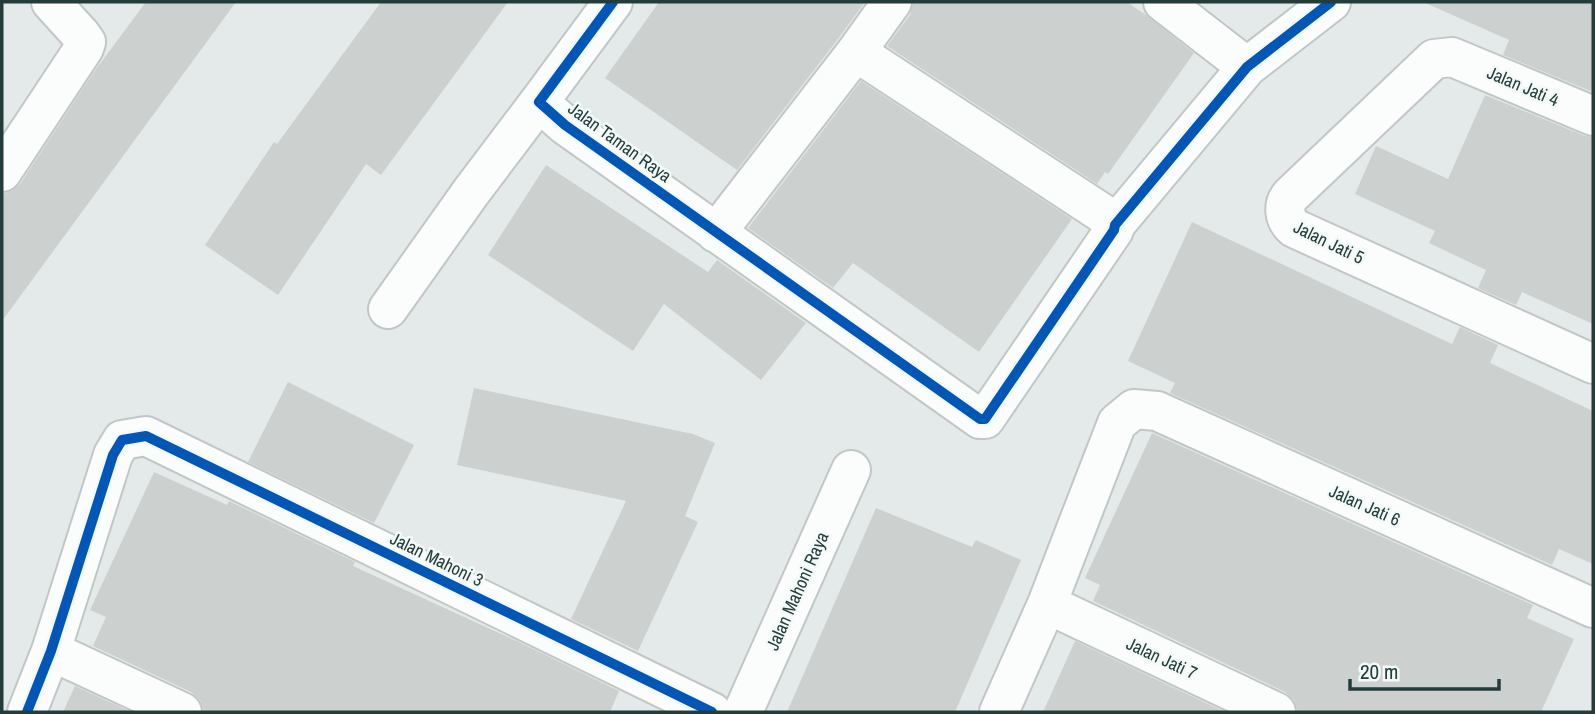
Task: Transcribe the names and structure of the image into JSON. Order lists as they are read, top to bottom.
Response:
{
  "streets": {
    "street": [
      "Jalan Jati 4",
      "Jalan Taman Raya",
      "Jalan Jati 5",
      "Jalan Jati 6",
      "Jalan Mahoni 3",
      "Jalan Mahoni Raya",
      "Jalan Jati 7"
    ]
  },
  "crossings": [
    ["Jalan Jati 4", "Jalan Jati 5"],
    ["Jalan Jati 6", "Jalan Jati 7"]
  ],
  "scale_bar": "20 m"
}
